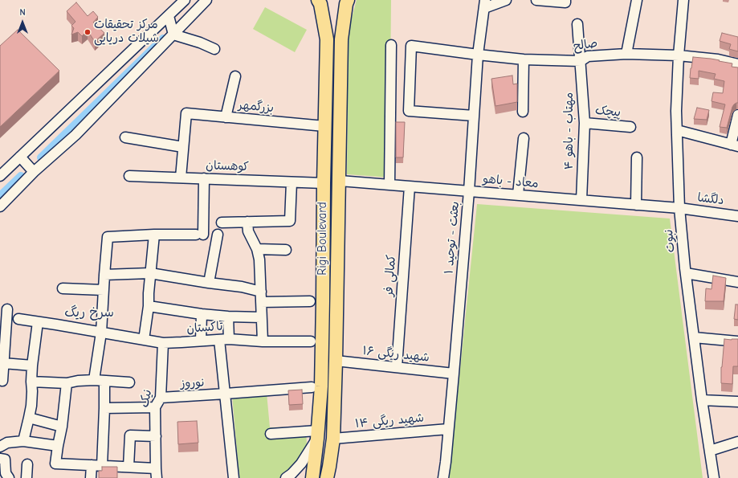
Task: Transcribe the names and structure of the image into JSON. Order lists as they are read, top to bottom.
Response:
{
  "streets": {
    "main road": ["Rigi Boulevard"],
    "street": [
      "صالح",
      "بزرگمهر",
      "پیچک",
      "مهتاب - باهو ۴",
      "کوهستان",
      "معاد - باهو",
      "دلگشا",
      "بعثت - توحید ۱",
      "نبوت",
      "کمالی فر",
      "تاکستان",
      "شهید ریگی ۱۶",
      "نوروز",
      "نیک",
      "شهید ریگی ۱۴"
    ]
  },
  "crossings": [
    ["صالح", "مهتاب - باهو ۴"],
    ["صالح", "بعثت - توحید ۱"],
    ["صالح", "نبوت"],
    ["بزرگمهر", "Rigi Boulevard"],
    ["پیچک", "مهتاب - باهو ۴"],
    ["مهتاب - باهو ۴", "معاد - باهو"],
    ["کوهستان", "Rigi Boulevard"],
    ["معاد - باهو", "دلگشا"],
    ["معاد - باهو", "بعثت - توحید ۱"],
    ["معاد - باهو", "Rigi Boulevard"],
    ["معاد - باهو", "نبوت"],
    ["معاد - باهو", "کمالی فر"],
    ["دلگشا", "نبوت"],
    ["بعثت - توحید ۱", "شهید ریگی ۱۶"],
    ["بعثت - توحید ۱", "شهید ریگی ۱۴"],
    ["Rigi Boulevard", "شهید ریگی ۱۶"],
    ["Rigi Boulevard", "شهید ریگی ۱۴"],
    ["کمالی فر", "شهید ریگی ۱۶"],
    ["تاکستان", "نیک"],
    ["نوروز", "نیک"]
  ],
  "districts": ["سرخ ریگ"],
  "places": ["مرکز تحقیقات شیلات دریایی"],
  "north": "top"
}
